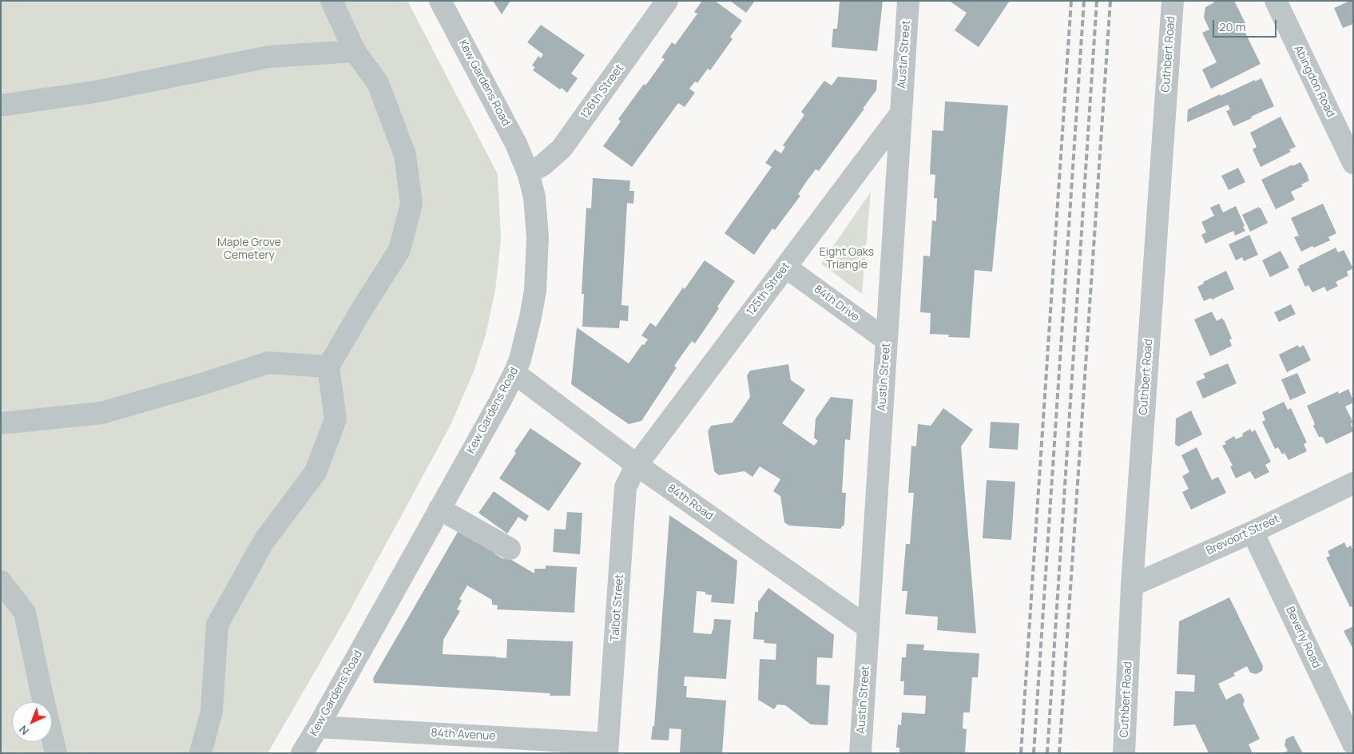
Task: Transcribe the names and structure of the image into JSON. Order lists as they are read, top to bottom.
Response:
{
  "streets": {
    "street": [
      "Austin Street",
      "Cuthbert Road",
      "Abingdon Road",
      "Kew Gardens Road",
      "126th Street",
      "125th Street",
      "84th Drive",
      "84th Road",
      "Brevoort Street",
      "Talbot Street",
      "Beverly Road",
      "84th Avenue"
    ]
  },
  "crossings": [
    ["Austin Street", "125th Street"],
    ["Austin Street", "84th Drive"],
    ["Austin Street", "84th Road"],
    ["Cuthbert Road", "Brevoort Street"],
    ["Kew Gardens Road", "126th Street"],
    ["Kew Gardens Road", "84th Road"],
    ["Kew Gardens Road", "84th Avenue"],
    ["125th Street", "84th Drive"],
    ["125th Street", "84th Road"],
    ["125th Street", "Talbot Street"],
    ["84th Road", "Talbot Street"],
    ["Brevoort Street", "Beverly Road"],
    ["Talbot Street", "84th Avenue"]
  ],
  "parks": ["Maple Grove Cemetery", "Eight Oaks Triangle"],
  "scale_bar": "20 m",
  "north": "bottom left"
}
